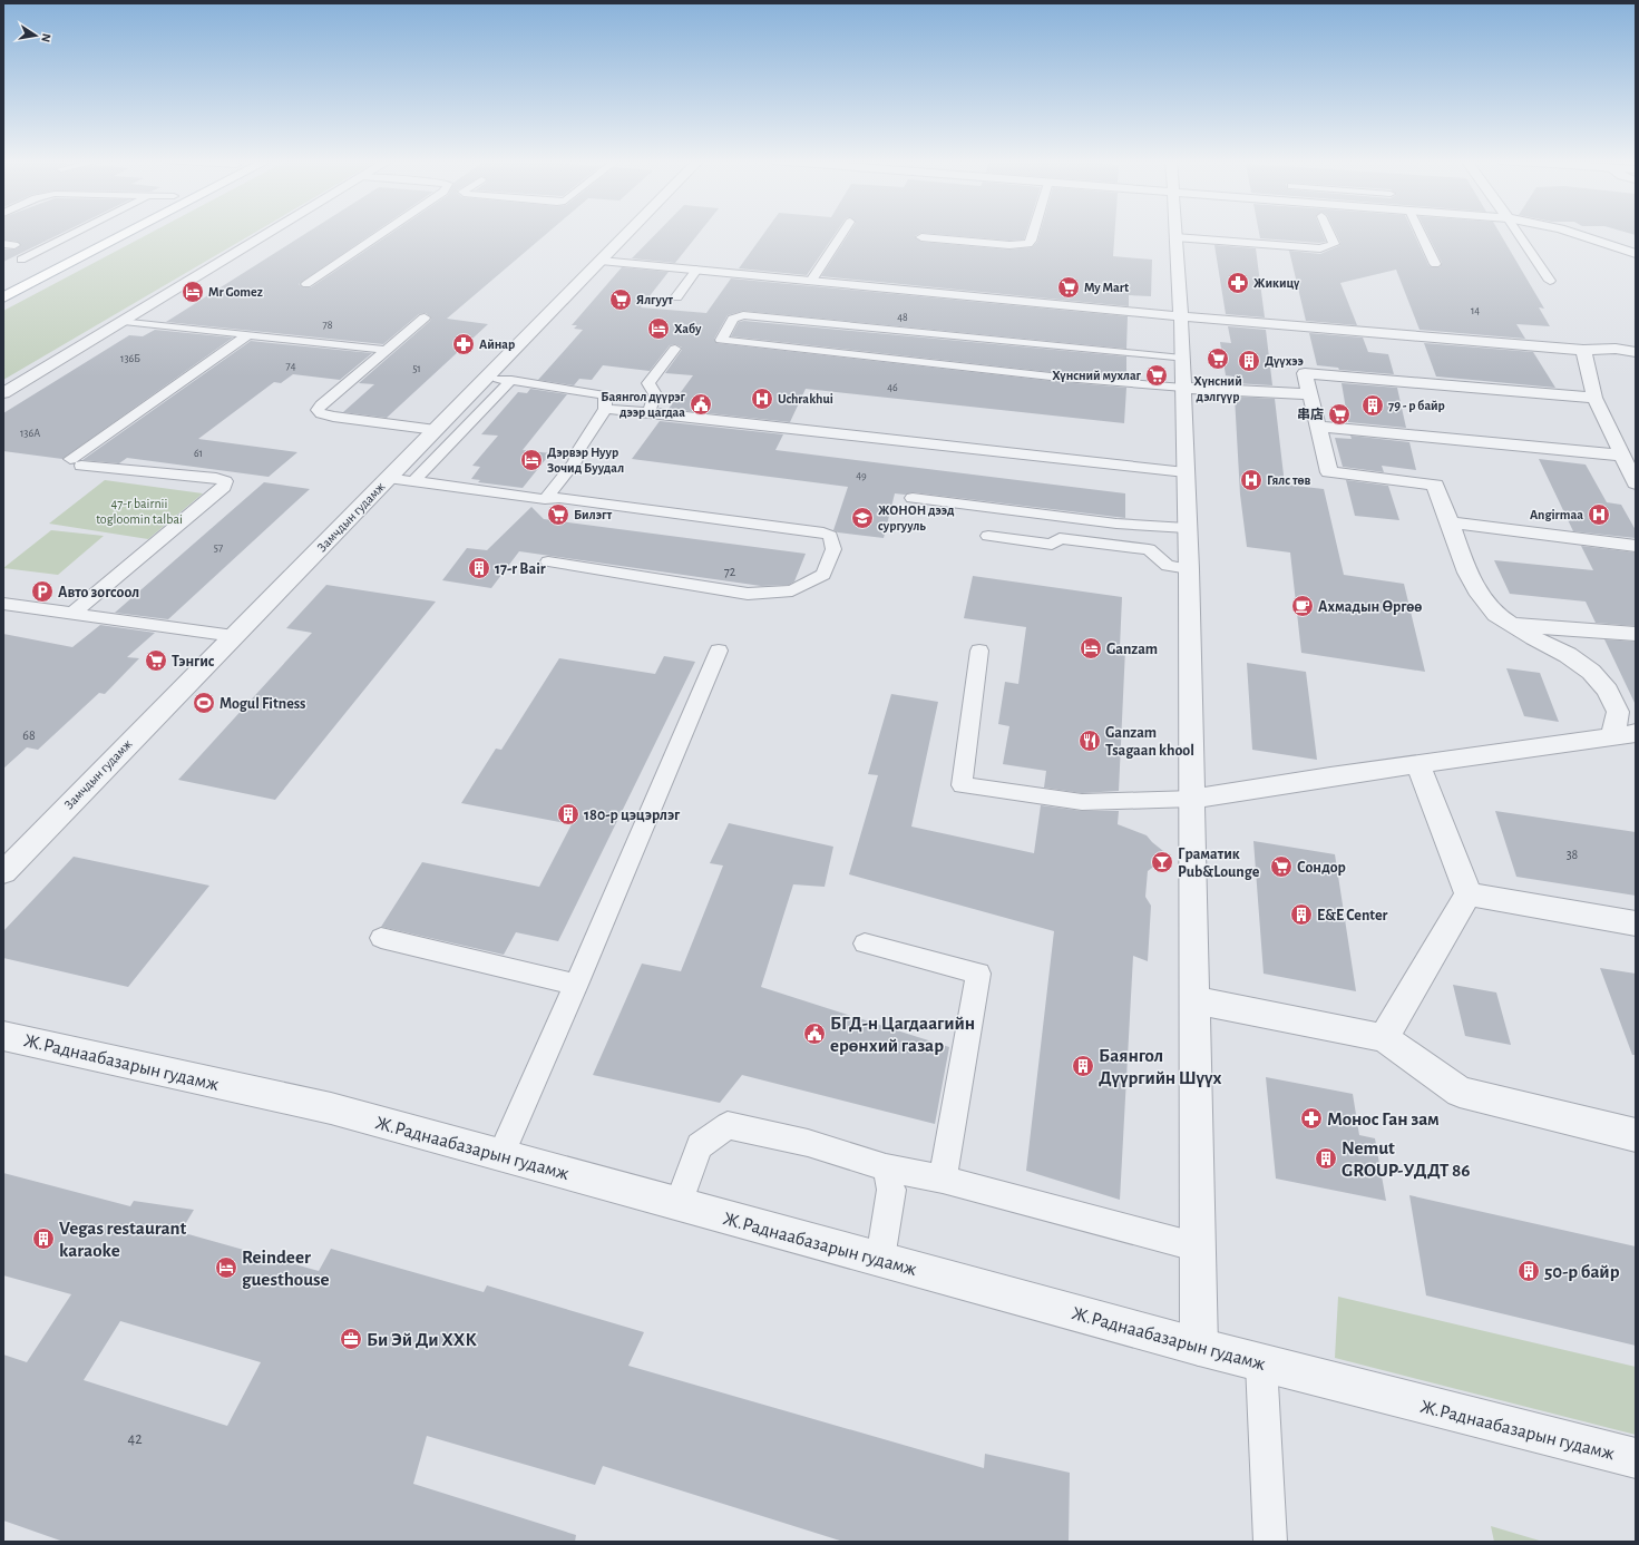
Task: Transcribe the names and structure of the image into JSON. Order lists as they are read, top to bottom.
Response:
{
  "streets": {
    "street": ["Замчдын гудамж", "Ж.Раднаабазарын гудамж"]
  },
  "parks": ["47-r bairnii togloomin talbai"],
  "places": {
    "pharmacy": ["Жикицү", "Айнар", "Монос Ган зам"],
    "supermarket": [
      "My Mart",
      "Ялгуут",
      "Хүнсний дэлгүүр",
      "Хүнсний мухлаг",
      "串店",
      "Билэгт",
      "Тэнгис",
      "Сондор"
    ],
    "hotel": [
      "Mr Gomez",
      "Хабу",
      "Дэрвэр Нуур Зочид Буудал",
      "Ganzam",
      "Reindeer guesthouse"
    ],
    "building": [
      "Дүүхээ",
      "79 - р байр",
      "17-r Bair",
      "180-р цэцэрлэг",
      "E&E Center",
      "Баянгол Дүүргийн Шүүх",
      "Nemut GROUP-УДДТ 86",
      "Vegas restaurant karaoke",
      "50-р байр"
    ],
    "hospital": ["Uchrakhui", "Гялс төв", "Angirmaa"],
    "public building": ["Баянгол дүүрэг дээр цагдаа", "БГД-н Цагдаагийн ерөнхий газар"],
    "school or university": ["ЖОНОН дээд сургууль"],
    "parking": ["Авто зогсоол"],
    "cafe": ["Ахмадын Өргөө"],
    "sports": ["Mogul Fitness"],
    "restaurant": ["Ganzam Tsagaan khool"],
    "bar": ["Граматик Pub&Lounge"],
    "office": ["Би Эй Ди ХХК"]
  },
  "house_numbers": [
    "14",
    "48",
    "78",
    "136Б",
    "74",
    "51",
    "46",
    "136А",
    "61",
    "49",
    "57",
    "72",
    "68",
    "38",
    "42"
  ],
  "north": "right"
}
